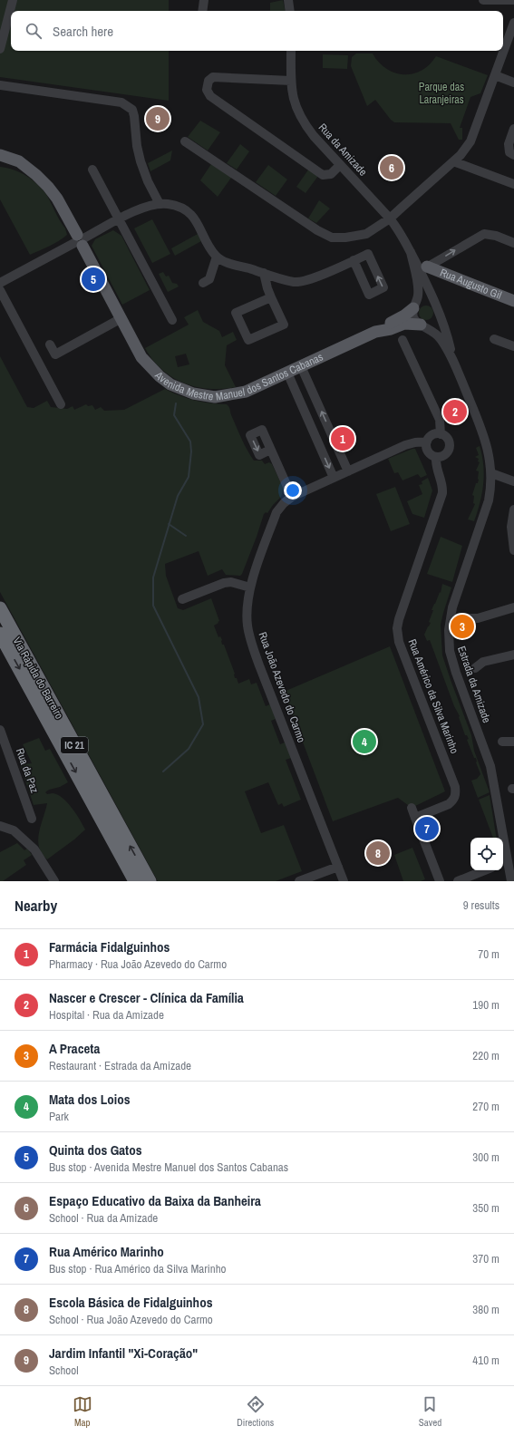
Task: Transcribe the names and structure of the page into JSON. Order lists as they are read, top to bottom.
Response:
{
  "streets": {
    "highway": ["Via Rápida do Barreiro", "IC 21"],
    "main road": ["Rua Augusto Gil", "Avenida Mestre Manuel dos Santos Cabanas"],
    "street": [
      "Rua da Amizade",
      "Estrada da Amizade",
      "Rua João Azevedo do Carmo",
      "Rua Américo da Silva Marinho",
      "Rua da Paz"
    ]
  },
  "crossings": [
    ["Rua da Amizade", "Rua Augusto Gil"],
    ["Rua da Amizade", "Avenida Mestre Manuel dos Santos Cabanas"],
    ["Rua da Amizade", "Estrada da Amizade"],
    ["Rua João Azevedo do Carmo", "Rua Américo da Silva Marinho"]
  ],
  "parks": ["Parque das Laranjeiras"],
  "page": {
    "search": "Search here",
    "pins": [
      "9",
      "6",
      "5",
      "2",
      "1",
      "3",
      "4",
      "7",
      "8"
    ],
    "heading": ["Nearby", "9 results"],
    "list": [
      {
        "mark": "1",
        "name": "Farmácia Fidalguinhos",
        "note": "Pharmacy · Rua João Azevedo do Carmo",
        "value": "70 m"
      },
      {
        "mark": "2",
        "name": "Nascer e Crescer - Clínica da Família",
        "note": "Hospital · Rua da Amizade",
        "value": "190 m"
      },
      {
        "mark": "3",
        "name": "A Praceta",
        "note": "Restaurant · Estrada da Amizade",
        "value": "220 m"
      },
      {
        "mark": "4",
        "name": "Mata dos Loios",
        "note": "Park",
        "value": "270 m"
      },
      {
        "mark": "5",
        "name": "Quinta dos Gatos",
        "note": "Bus stop · Avenida Mestre Manuel dos Santos Cabanas",
        "value": "300 m"
      },
      {
        "mark": "6",
        "name": "Espaço Educativo da Baixa da Banheira",
        "note": "School · Rua da Amizade",
        "value": "350 m"
      },
      {
        "mark": "7",
        "name": "Rua Américo Marinho",
        "note": "Bus stop · Rua Américo da Silva Marinho",
        "value": "370 m"
      },
      {
        "mark": "8",
        "name": "Escola Básica de Fidalguinhos",
        "note": "School · Rua João Azevedo do Carmo",
        "value": "380 m"
      },
      {
        "mark": "9",
        "name": "Jardim Infantil \"Xi-Coração\"",
        "note": "School",
        "value": "410 m"
      }
    ],
    "nav": ["Map", "Directions", "Saved"]
  }
}
